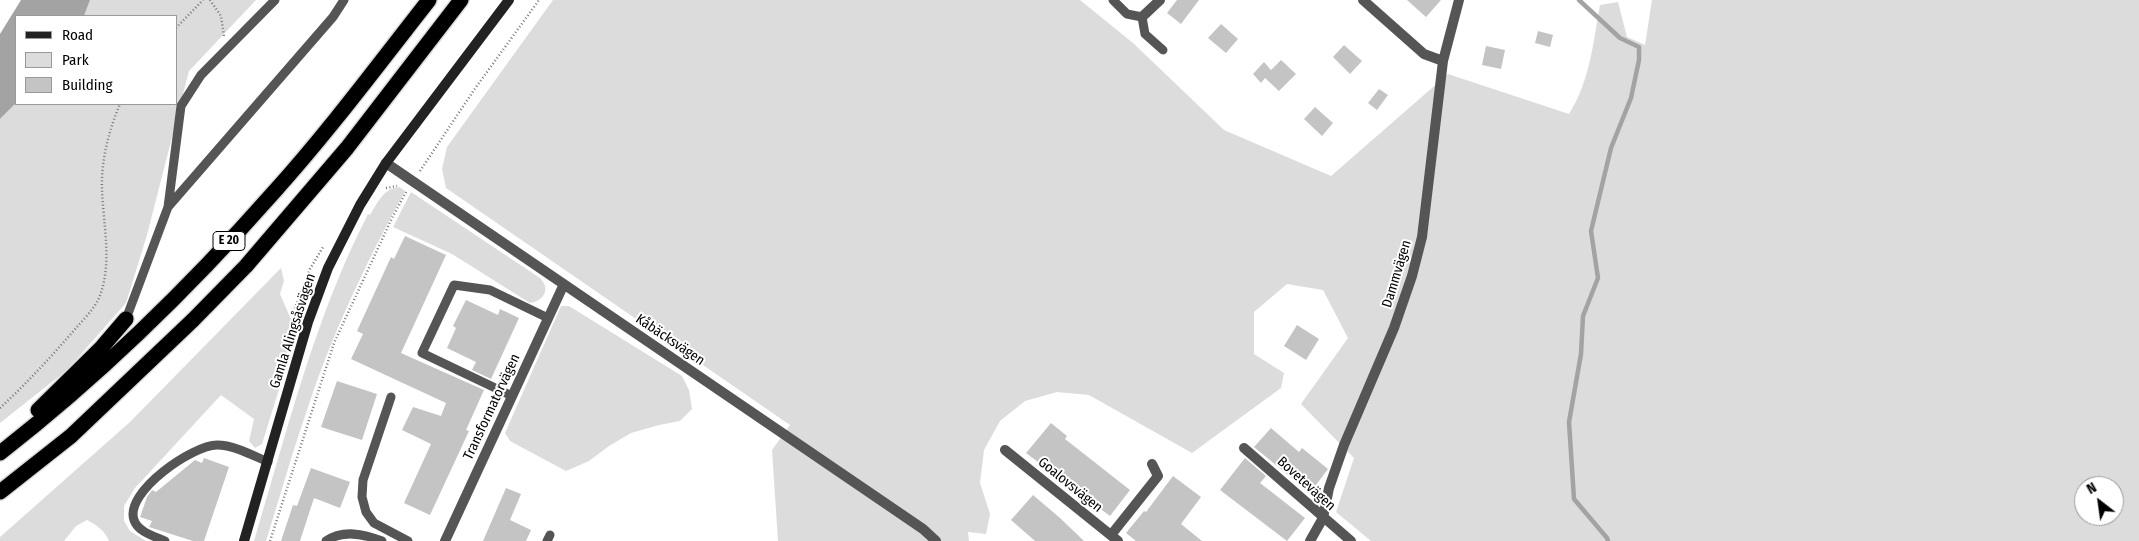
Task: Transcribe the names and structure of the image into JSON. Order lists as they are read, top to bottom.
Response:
{
  "streets": {
    "highway": ["E 20"],
    "street": [
      "Dammvägen",
      "Gamla Alingsåsvägen",
      "Kåbäcksvägen",
      "Transformatorvägen",
      "Bovetevägen",
      "Goalovsvägen"
    ]
  },
  "crossings": [
    ["Dammvägen", "Bovetevägen"],
    ["Gamla Alingsåsvägen", "Kåbäcksvägen"],
    ["Kåbäcksvägen", "Transformatorvägen"]
  ],
  "legend": ["Road", "Park", "Building"],
  "north": "top left"
}
